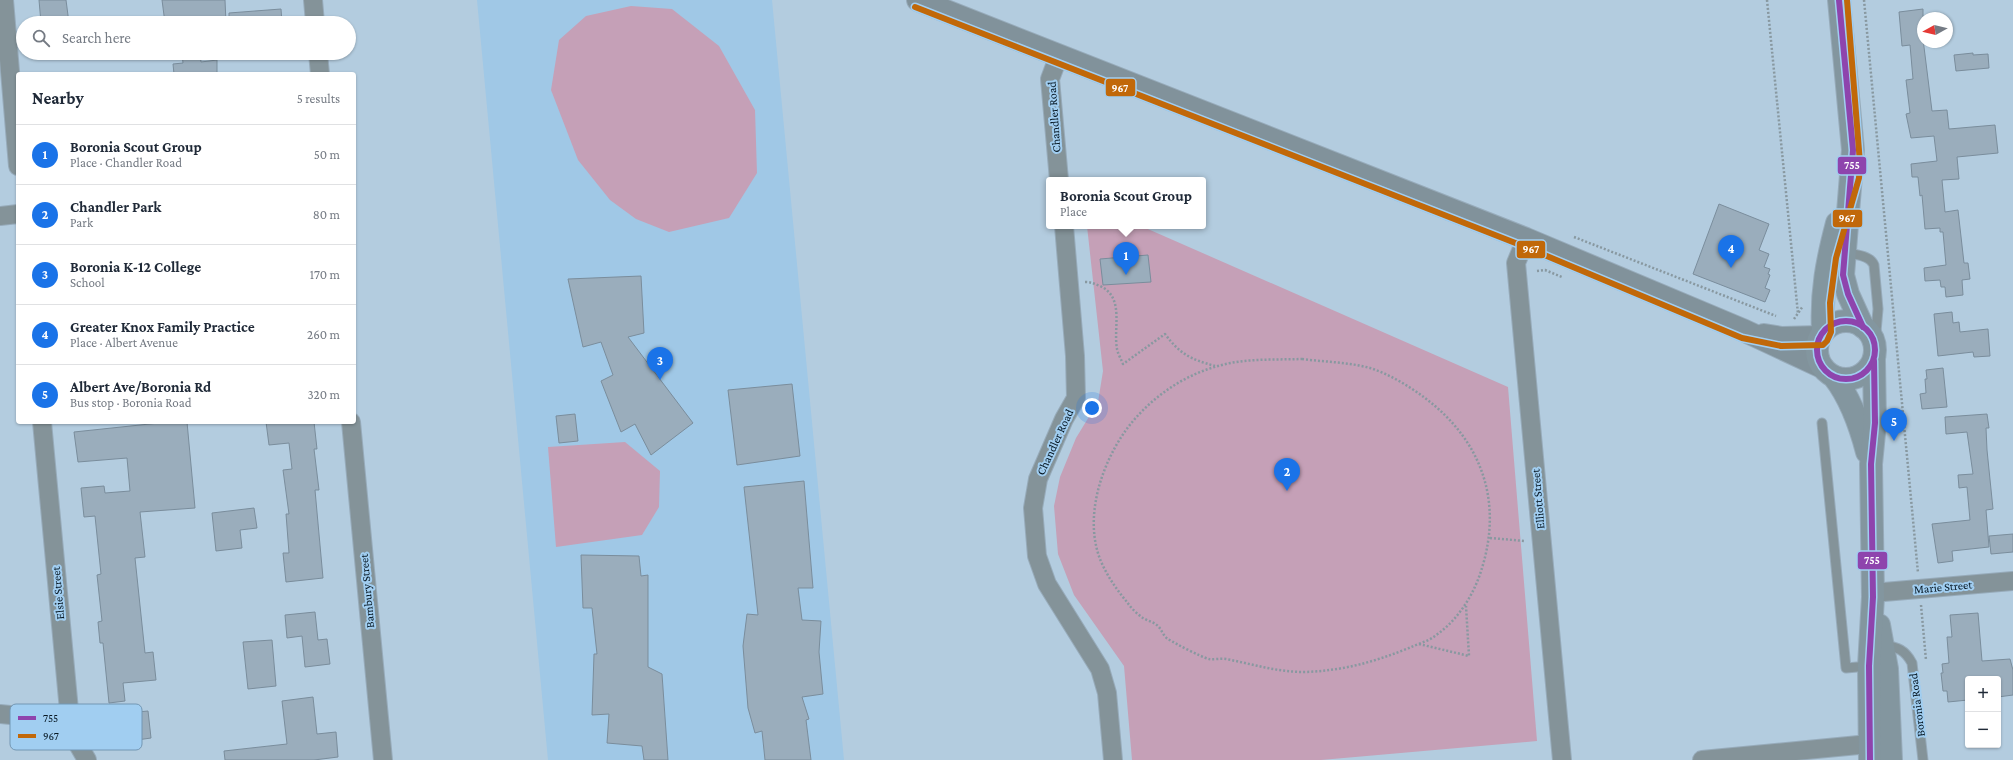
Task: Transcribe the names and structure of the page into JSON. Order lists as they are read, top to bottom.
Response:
{
  "streets": {
    "street": [
      "Chandler Road",
      "Elliott Street",
      "Marie Street",
      "Bambury Street",
      "Elsie Street"
    ],
    "lane": ["Boronia Road"]
  },
  "lines": ["transit line 755", "transit line 967"],
  "legend": ["755", "967"],
  "north": "left",
  "page": {
    "search": "Search here",
    "heading": ["Nearby", "5 results"],
    "list": [
      {
        "mark": "1",
        "name": "Boronia Scout Group",
        "note": "Place · Chandler Road",
        "value": "50 m"
      },
      {
        "mark": "2",
        "name": "Chandler Park",
        "note": "Park",
        "value": "80 m"
      },
      {
        "mark": "3",
        "name": "Boronia K-12 College",
        "note": "School",
        "value": "170 m"
      },
      {
        "mark": "4",
        "name": "Greater Knox Family Practice",
        "note": "Place · Albert Avenue",
        "value": "260 m"
      },
      {
        "mark": "5",
        "name": "Albert Ave/Boronia Rd",
        "note": "Bus stop · Boronia Road",
        "value": "320 m"
      }
    ],
    "popup": ["Boronia Scout Group", "Place"],
    "pins": [
      "4",
      "1",
      "3",
      "5",
      "2"
    ],
    "map_buttons": ["+", "−"]
  }
}
